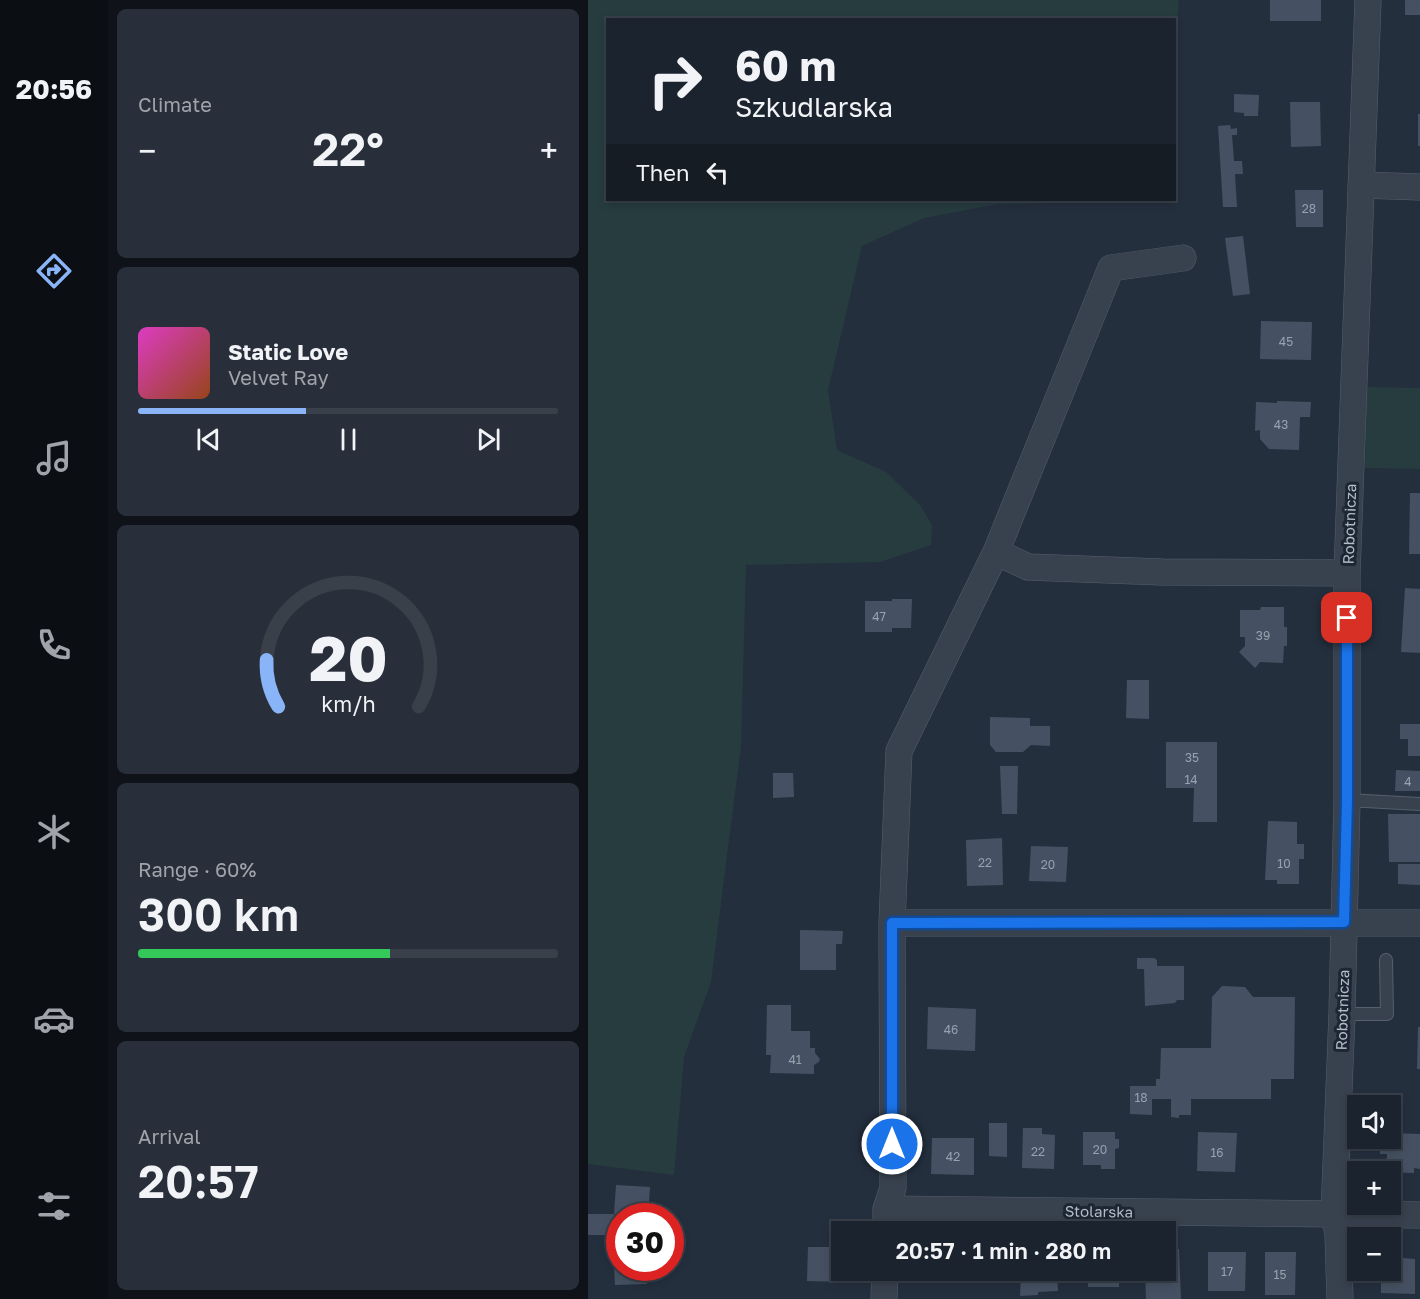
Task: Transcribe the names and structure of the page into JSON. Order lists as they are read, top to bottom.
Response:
{
  "streets": {
    "street": ["Robotnicza", "Stolarska"]
  },
  "crossings": [
    ["Robotnicza", "Stolarska"]
  ],
  "house_numbers": [
    "28",
    "45",
    "43",
    "47",
    "39",
    "35",
    "14",
    "4",
    "22",
    "10",
    "20",
    "46",
    "41",
    "18",
    "20",
    "22",
    "16",
    "42",
    "17",
    "15"
  ],
  "page": {
    "tabs": "20:56",
    "tile": [
      "Climate",
      ["Range · 60%", "300 km"],
      ["Arrival", "20:57"]
    ],
    "turn": ["60 m", "Szkudlarska"],
    "heat": ["−", "22°", "+"],
    "then": "Then",
    "song": ["Static Love", "Velvet Ray"],
    "map_buttons": ["+", "−"],
    "limit": "30",
    "trip": "20:57 · 1 min · 280 m",
    "gauge": ["20", "km/h"]
  }
}
